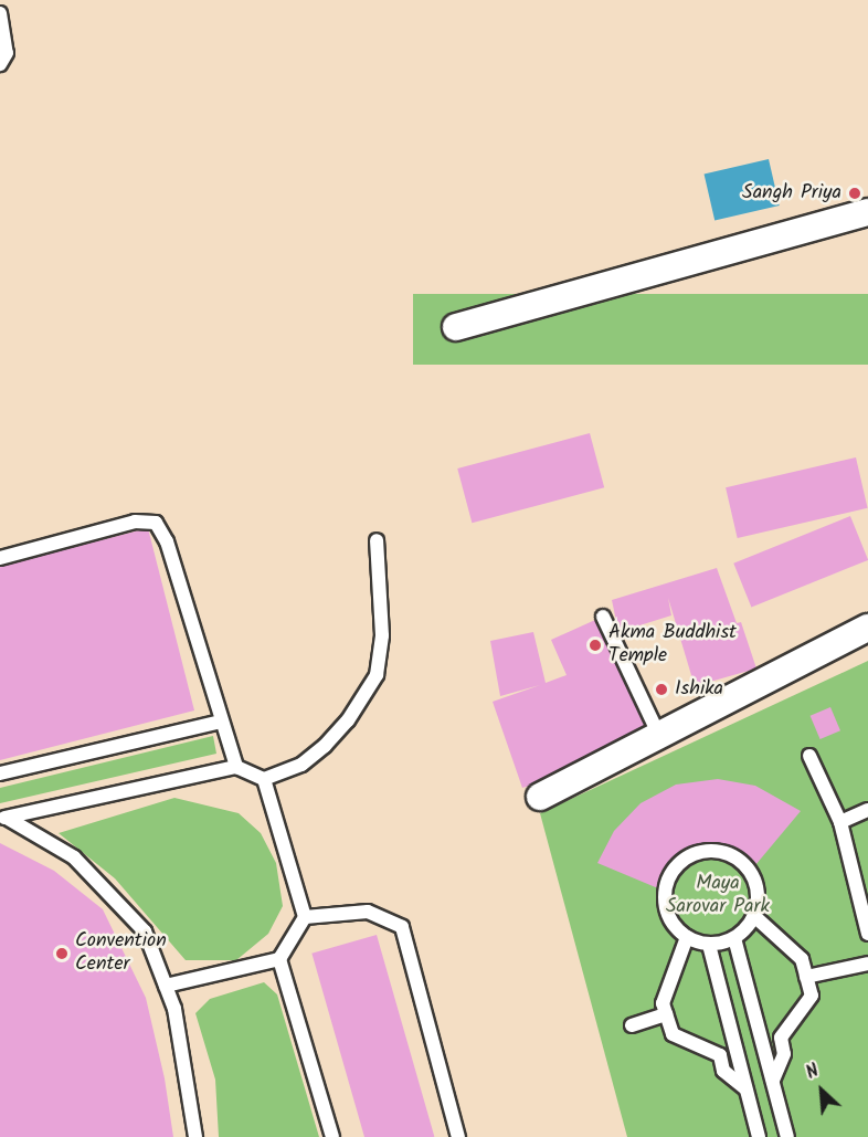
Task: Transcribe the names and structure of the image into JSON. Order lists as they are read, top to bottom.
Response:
{
  "parks": ["Maya Sarovar Park"],
  "places": [
    "Sangh Priya",
    "Akma Buddhist Temple",
    "Ishika",
    "Convention Center"
  ],
  "north": "top left"
}
